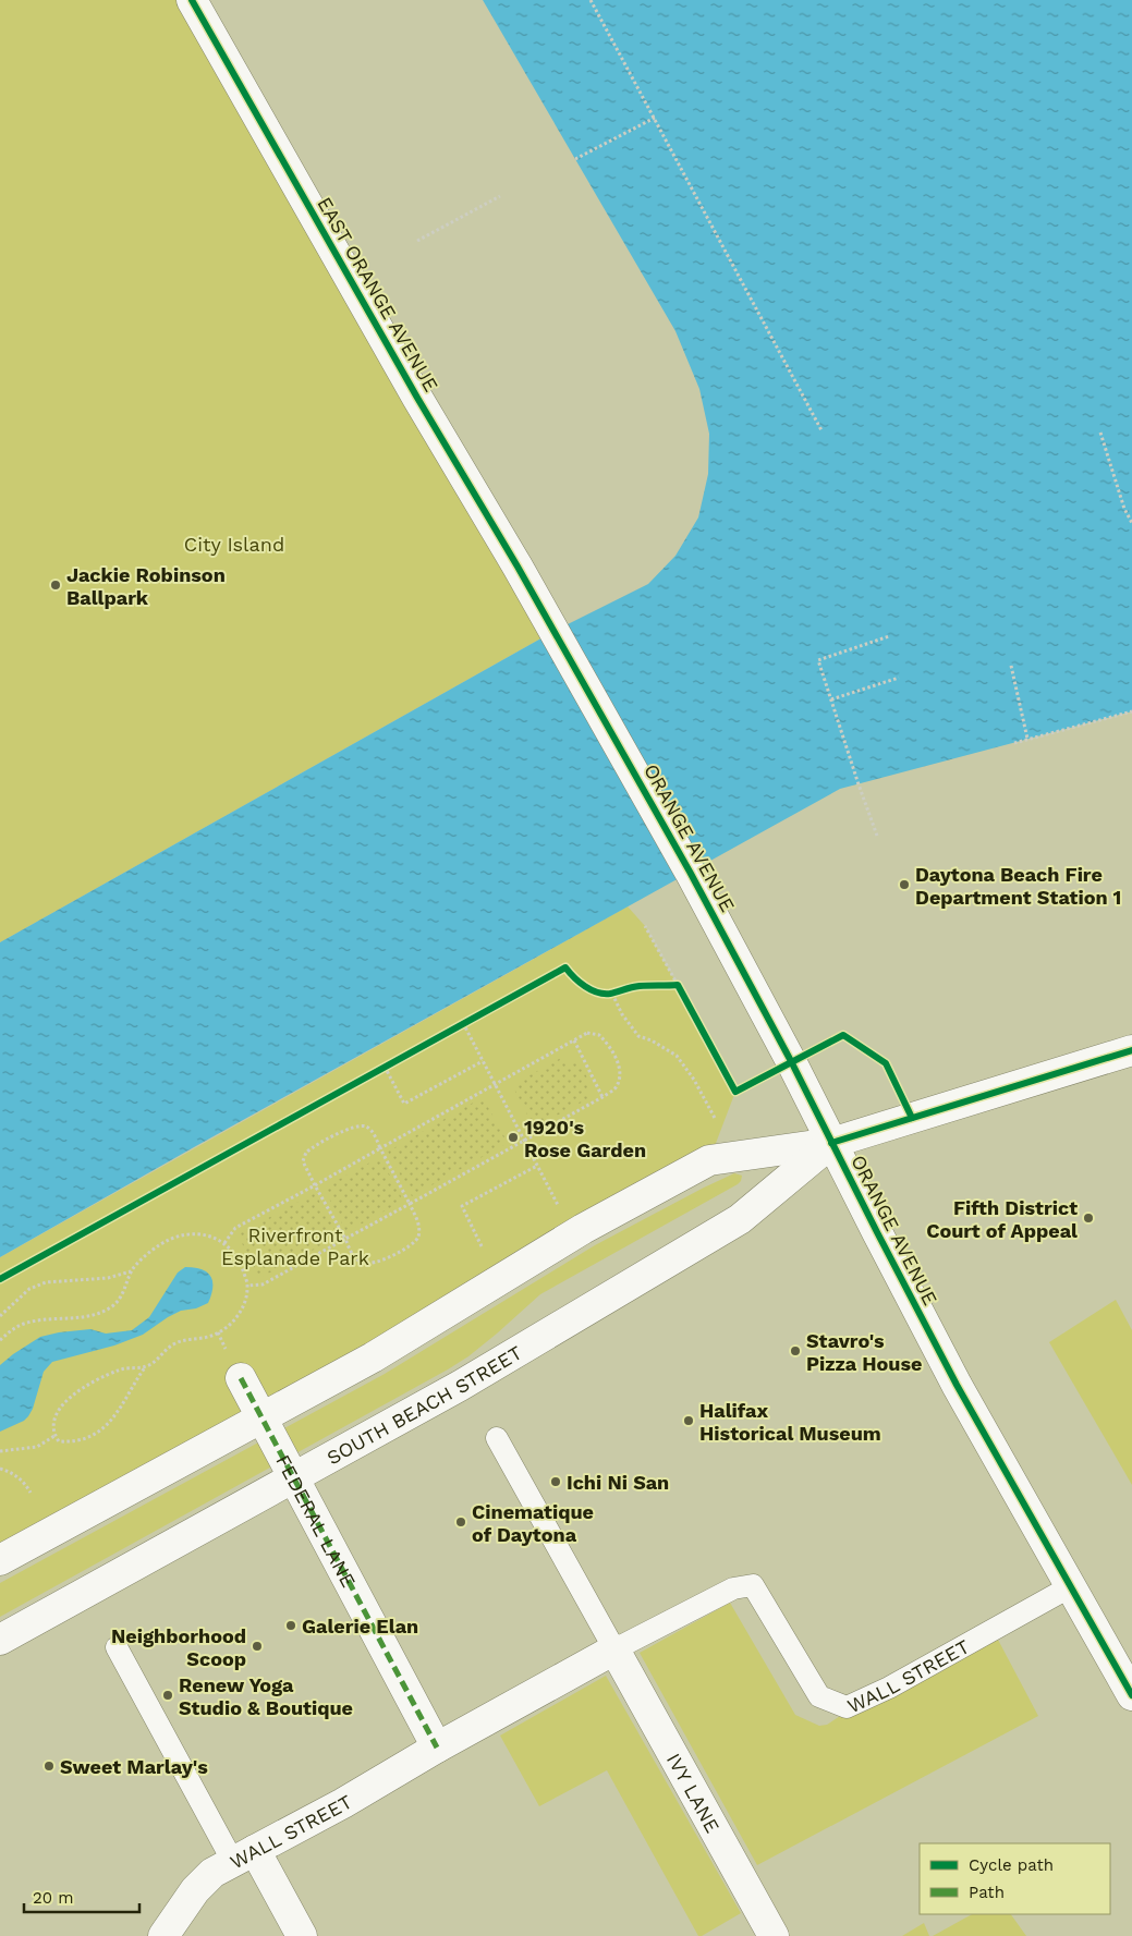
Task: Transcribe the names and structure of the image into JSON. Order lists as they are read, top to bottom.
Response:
{
  "streets": {
    "street": [
      "EAST ORANGE AVENUE",
      "ORANGE AVENUE",
      "SOUTH BEACH STREET",
      "FEDERAL LANE",
      "WALL STREET",
      "IVY LANE"
    ]
  },
  "crossings": [
    ["EAST ORANGE AVENUE", "ORANGE AVENUE"],
    ["ORANGE AVENUE", "SOUTH BEACH STREET"],
    ["ORANGE AVENUE", "WALL STREET"],
    ["SOUTH BEACH STREET", "FEDERAL LANE"],
    ["FEDERAL LANE", "WALL STREET"],
    ["WALL STREET", "IVY LANE"]
  ],
  "parks": ["City Island", "Riverfront Esplanade Park"],
  "places": [
    "Jackie Robinson Ballpark",
    "Daytona Beach Fire Department Station 1",
    "1920's Rose Garden",
    "Fifth District Court of Appeal",
    "Stavro's Pizza House",
    "Halifax Historical Museum",
    "Ichi Ni San",
    "Cinematique of Daytona",
    "Galerie Elan",
    "Neighborhood Scoop",
    "Renew Yoga Studio & Boutique",
    "Sweet Marlay's"
  ],
  "legend": ["Cycle path", "Path"],
  "scale_bar": "20 m"
}
